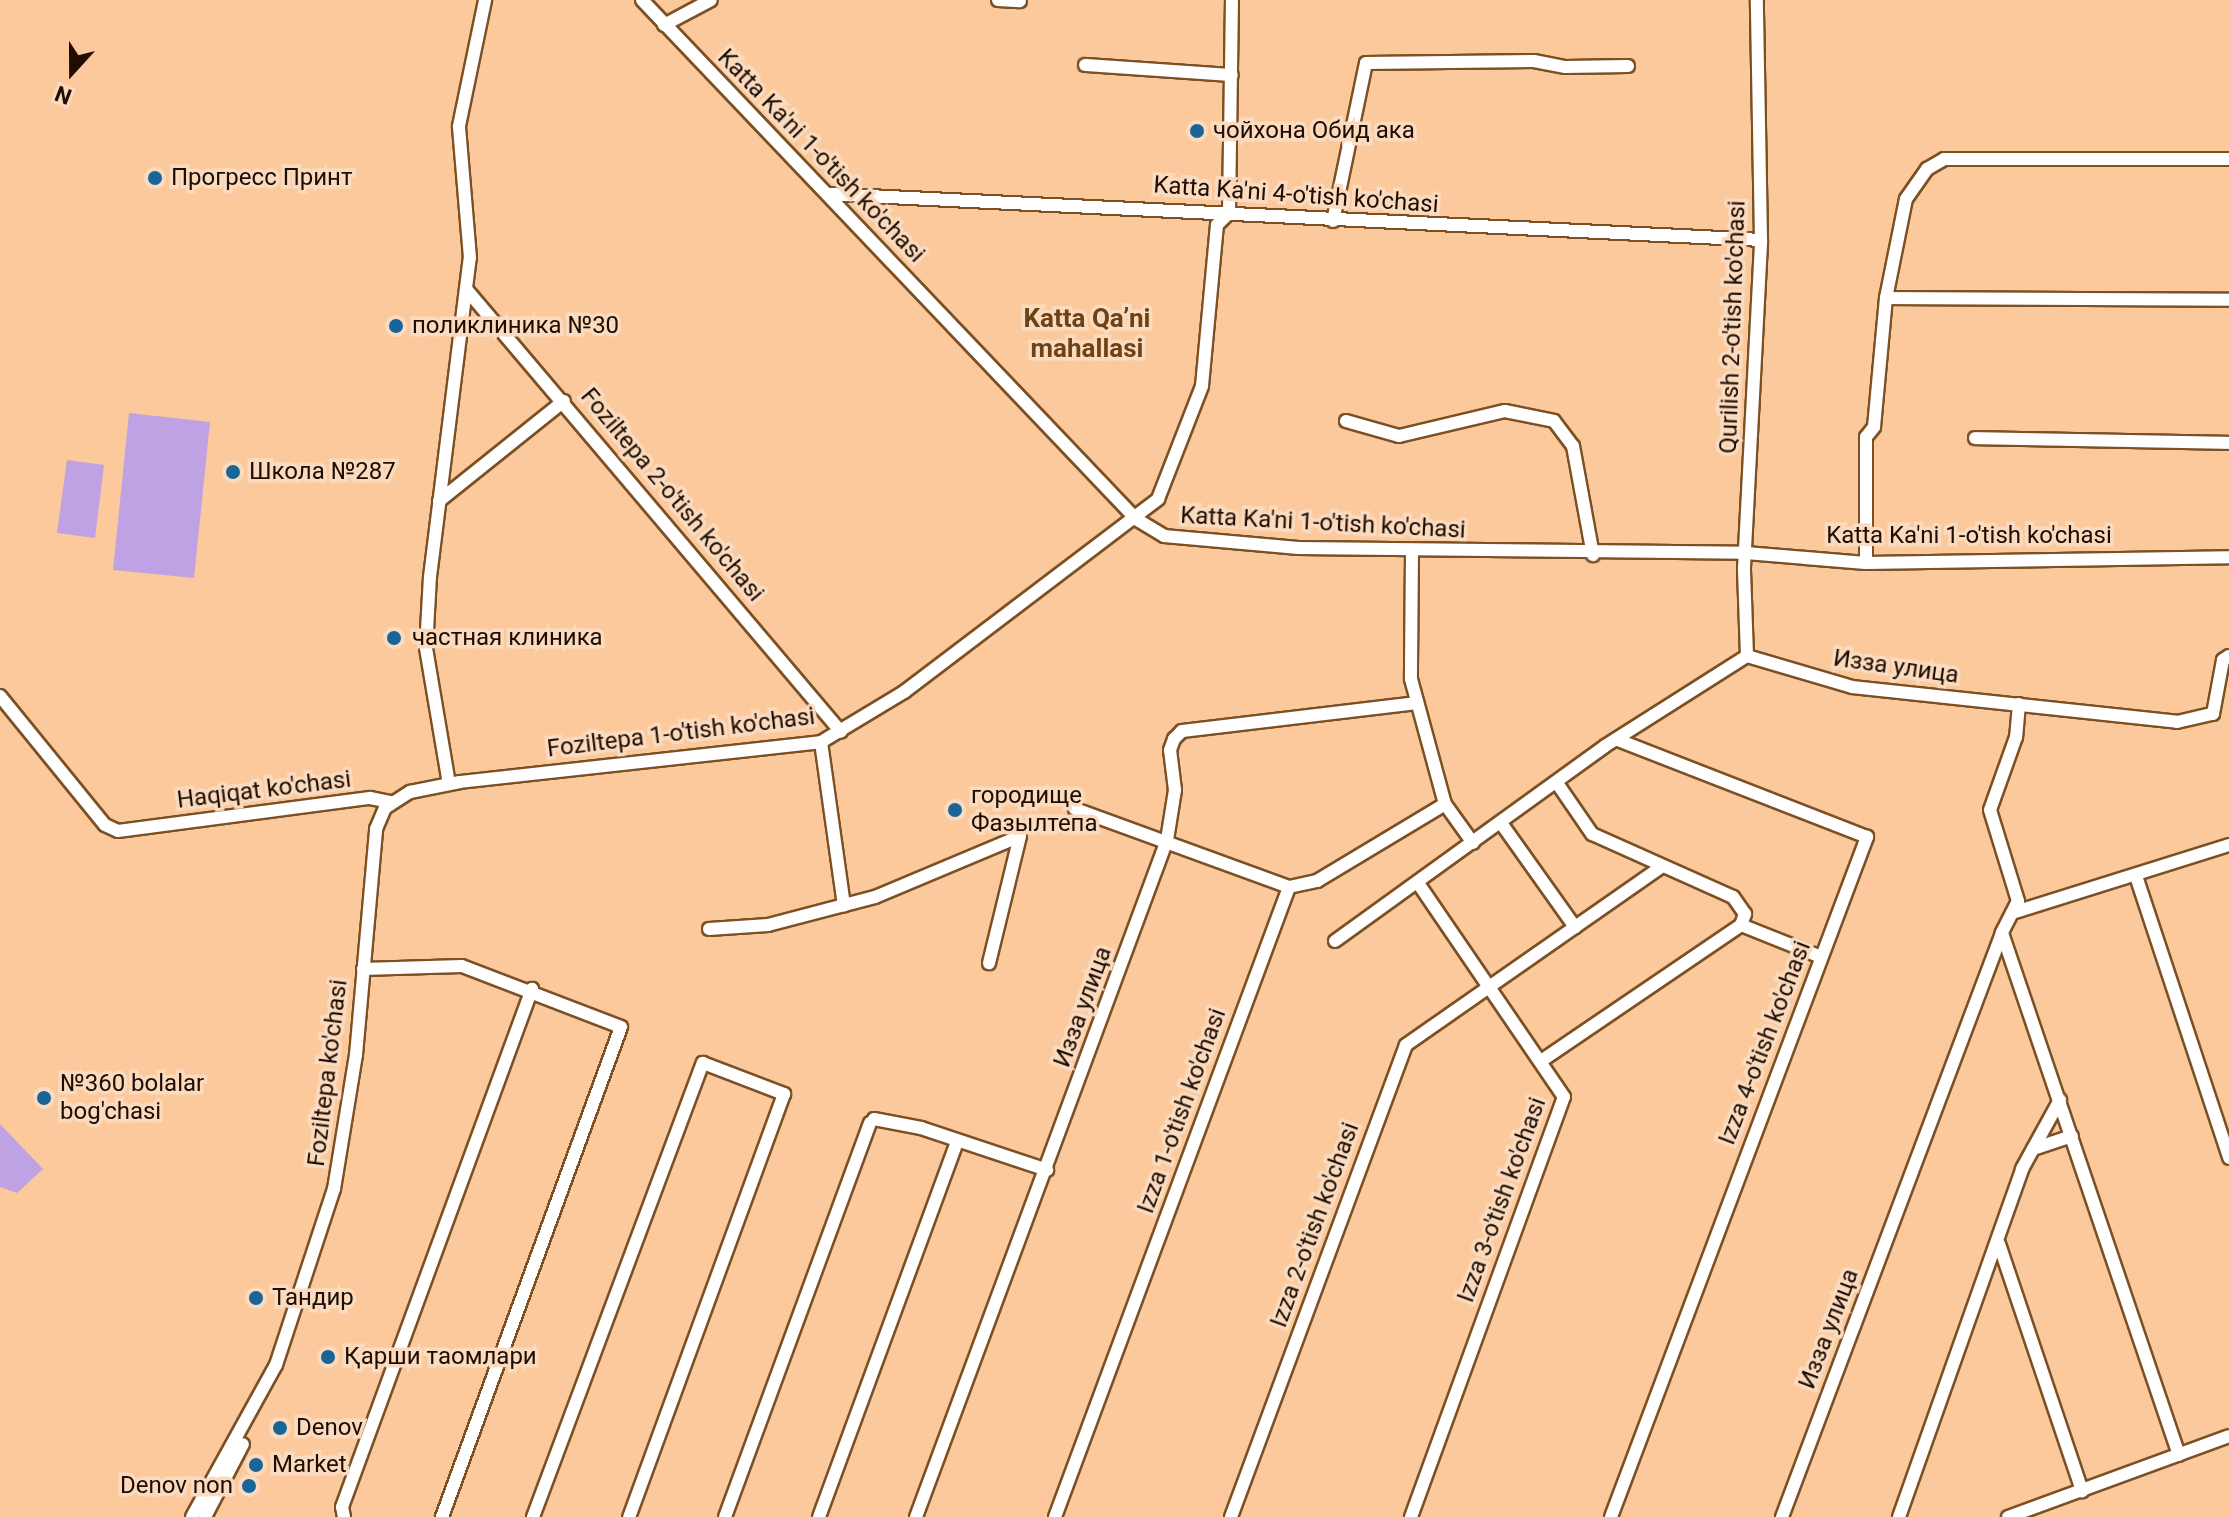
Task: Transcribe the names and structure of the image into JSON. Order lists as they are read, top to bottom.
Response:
{
  "streets": {
    "street": [
      "Katta Ka'ni 1-o'tish ko'chasi",
      "Katta Ka'ni 4-o'tish ko'chasi",
      "Qurilish 2-o'tish ko'chasi",
      "Foziltepa 2-o'tish ko'chasi",
      "Изза улица",
      "Foziltepa 1-o'tish ko'chasi",
      "Haqiqat ko'chasi",
      "Izza 4-o'tish ko'chasi",
      "Foziltepa ko'chasi",
      "Izza 1-o'tish ko'chasi",
      "Izza 3-o'tish ko'chasi",
      "Izza 2-o'tish ko'chasi"
    ]
  },
  "crossings": [
    ["Katta Ka'ni 1-o'tish ko'chasi", "Katta Ka'ni 4-o'tish ko'chasi"],
    ["Katta Ka'ni 1-o'tish ko'chasi", "Qurilish 2-o'tish ko'chasi"],
    ["Katta Ka'ni 1-o'tish ko'chasi", "Foziltepa 1-o'tish ko'chasi"],
    ["Katta Ka'ni 4-o'tish ko'chasi", "Qurilish 2-o'tish ko'chasi"],
    ["Katta Ka'ni 4-o'tish ko'chasi", "Foziltepa 1-o'tish ko'chasi"],
    ["Qurilish 2-o'tish ko'chasi", "Изза улица"],
    ["Foziltepa 2-o'tish ko'chasi", "Foziltepa 1-o'tish ko'chasi"],
    ["Haqiqat ko'chasi", "Foziltepa ko'chasi"],
    ["Izza 3-o'tish ko'chasi", "Izza 2-o'tish ko'chasi"]
  ],
  "districts": ["Katta Qaʼni mahallasi"],
  "places": [
    "чойхона Обид ака",
    "Прогресс Принт",
    "поликлиника №30",
    "Школа №287",
    "частная клиника",
    "городище Фазылтепа",
    "№360 bolalar bog'chasi",
    "Тандир",
    "Қарши таомлари",
    "Denov",
    "Market",
    "Denov non"
  ],
  "north": "bottom"
}
